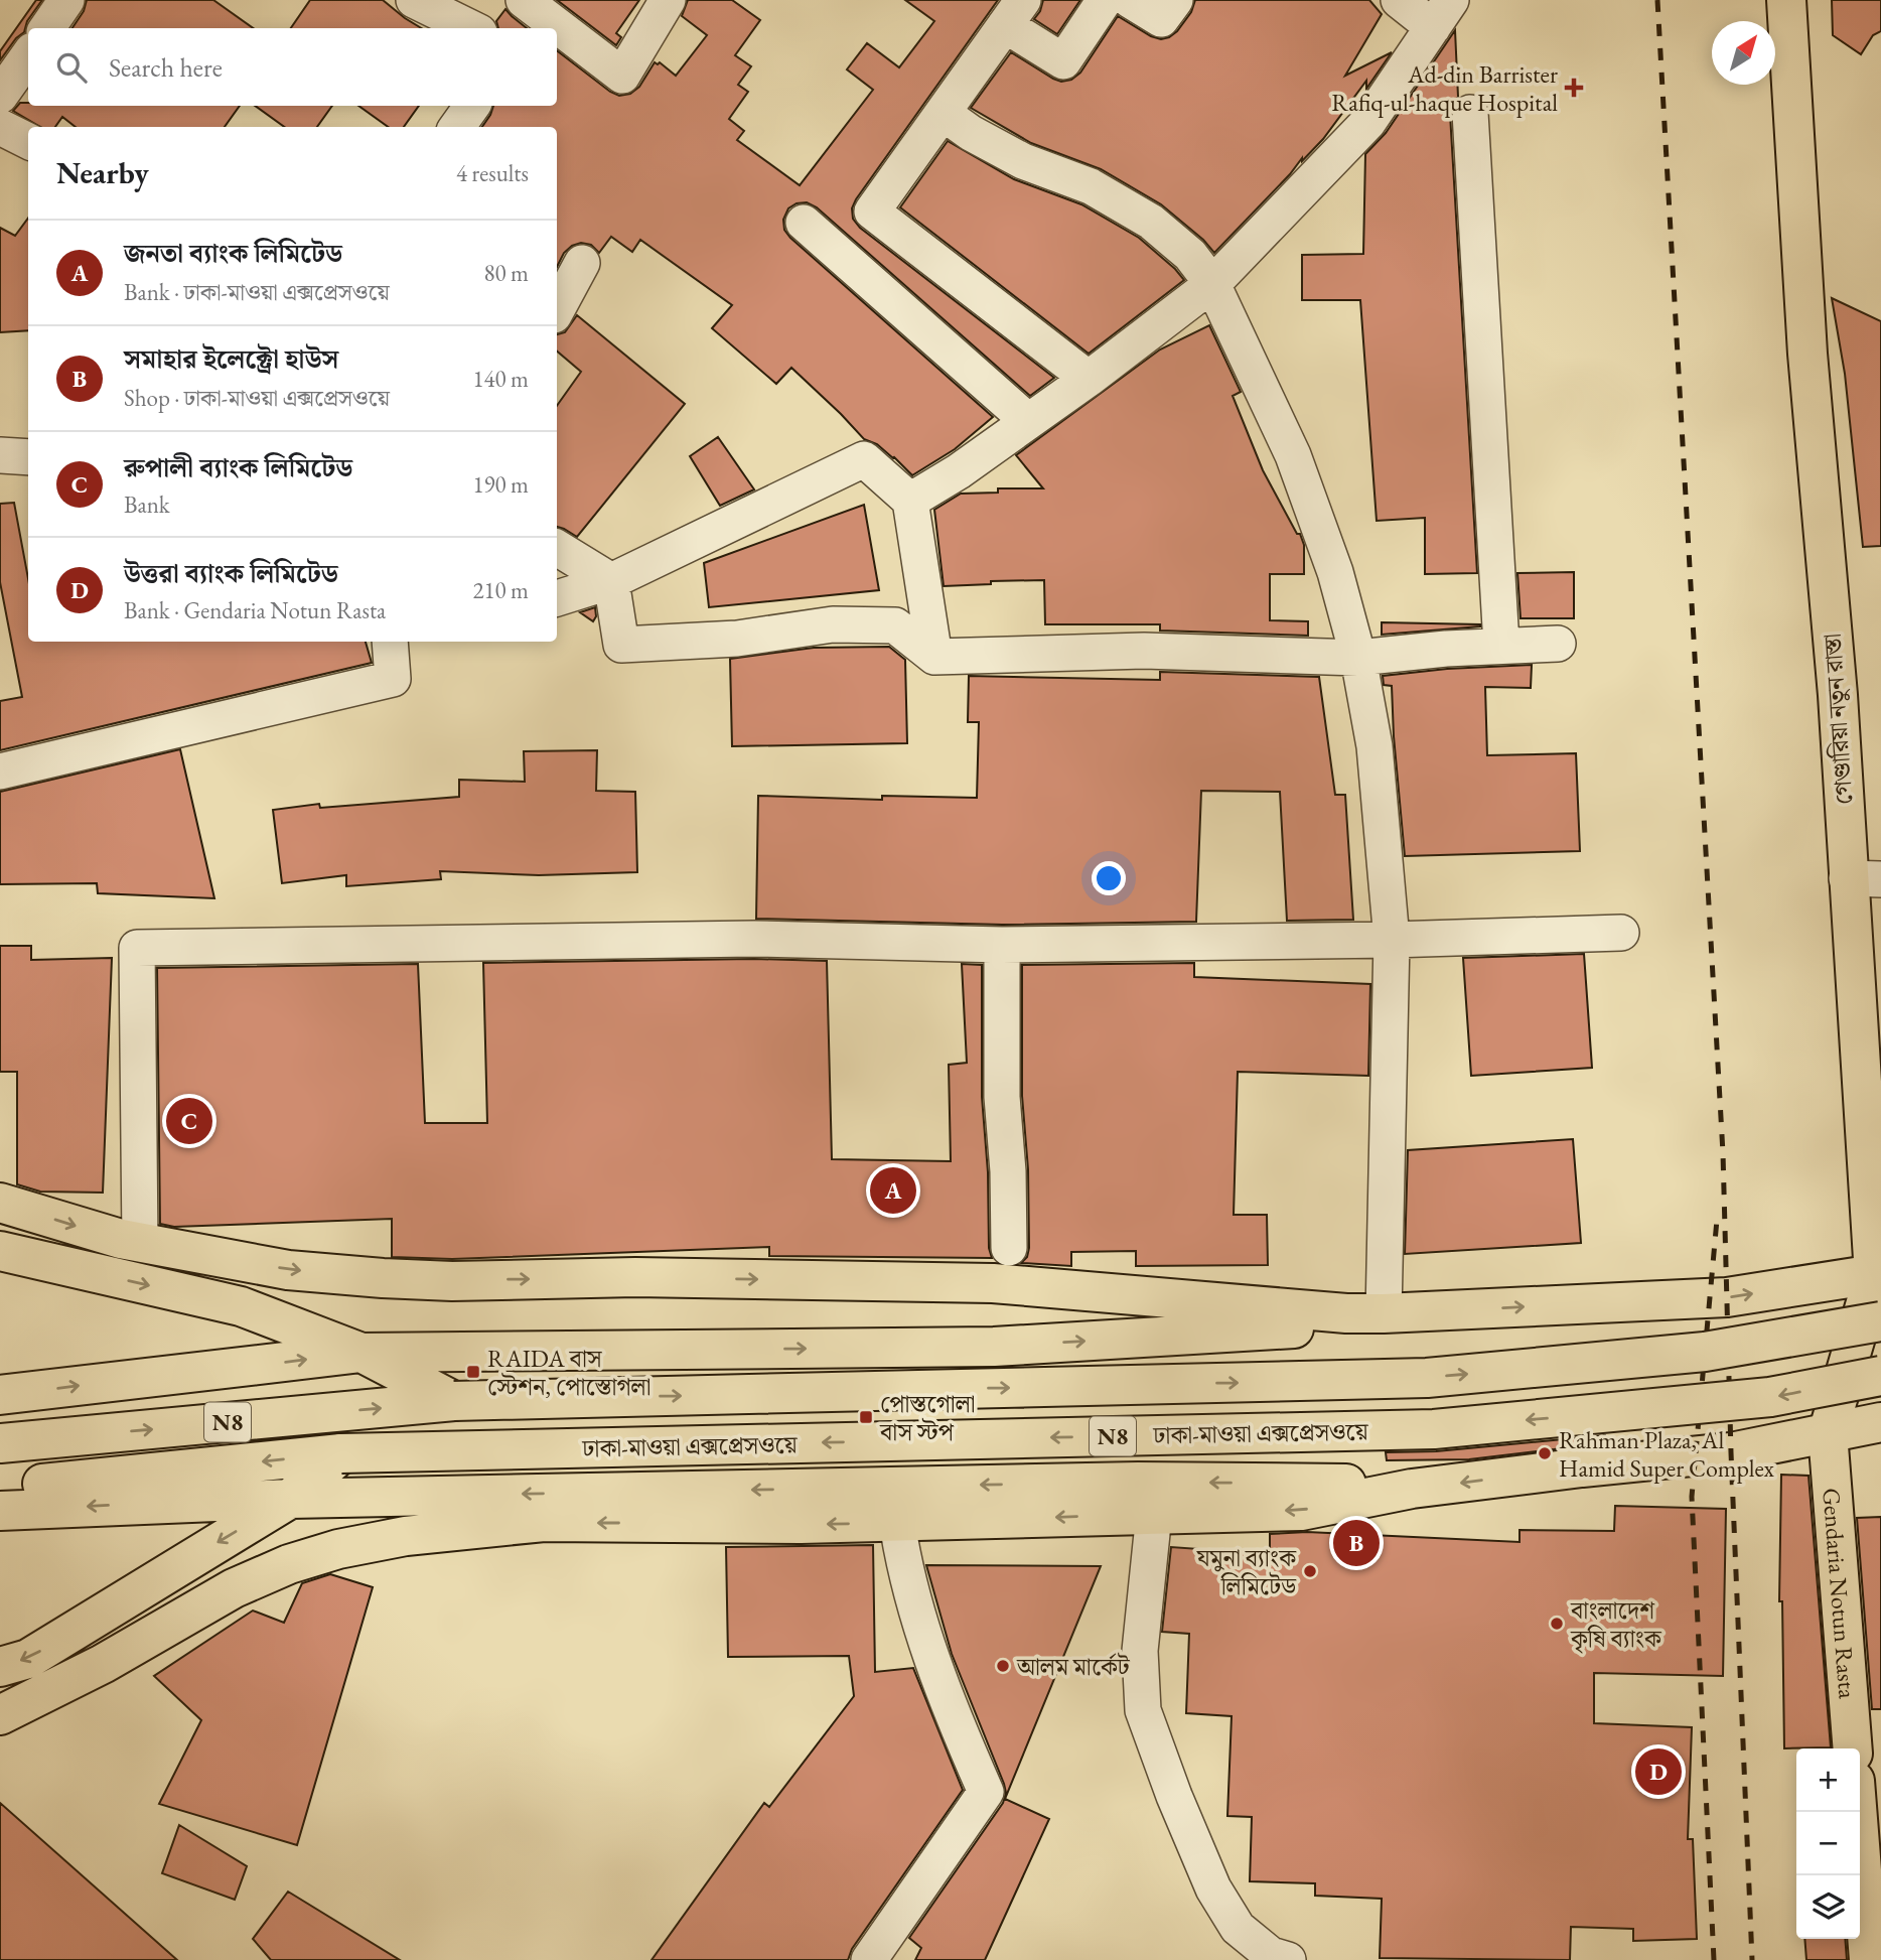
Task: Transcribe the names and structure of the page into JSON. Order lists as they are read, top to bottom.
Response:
{
  "streets": {
    "main road": [
      "গেণ্ডারিয়া নতুন রাস্তা",
      "N8",
      "ঢাকা-মাওয়া এক্সপ্রেসওয়ে",
      "Gendaria Notun Rasta"
    ]
  },
  "crossings": [
    ["গেণ্ডারিয়া নতুন রাস্তা", "Gendaria Notun Rasta"],
    ["N8", "ঢাকা-মাওয়া এক্সপ্রেসওয়ে"]
  ],
  "places": {
    "health": ["Ad-din Barrister Rafiq-ul-haque Hospital"],
    "transit": ["RAIDA বাস স্টেশন, পোস্তোগলা", "পোস্তগোলা বাস স্টপ"],
    "other": [
      "Rahman Plaza, Al Hamid Super Complex",
      "যমুনা ব্যাংক লিমিটেড",
      "বাংলাদেশ কৃষি ব্যাংক",
      "আলম মার্কেট"
    ]
  },
  "north": "top right",
  "page": {
    "search": "Search here",
    "heading": ["Nearby", "4 results"],
    "list": [
      {
        "mark": "A",
        "name": "জনতা ব্যাংক লিমিটেড",
        "note": "Bank · ঢাকা-মাওয়া এক্সপ্রেসওয়ে",
        "value": "80 m"
      },
      {
        "mark": "B",
        "name": "সমাহার ইলেক্ট্রো হাউস",
        "note": "Shop · ঢাকা-মাওয়া এক্সপ্রেসওয়ে",
        "value": "140 m"
      },
      {
        "mark": "C",
        "name": "রুপালী ব্যাংক লিমিটেড",
        "note": "Bank",
        "value": "190 m"
      },
      {
        "mark": "D",
        "name": "উত্তরা ব্যাংক লিমিটেড",
        "note": "Bank · Gendaria Notun Rasta",
        "value": "210 m"
      }
    ],
    "pins": [
      "C",
      "A",
      "B",
      "D"
    ],
    "map_buttons": ["+", "−"]
  }
}
